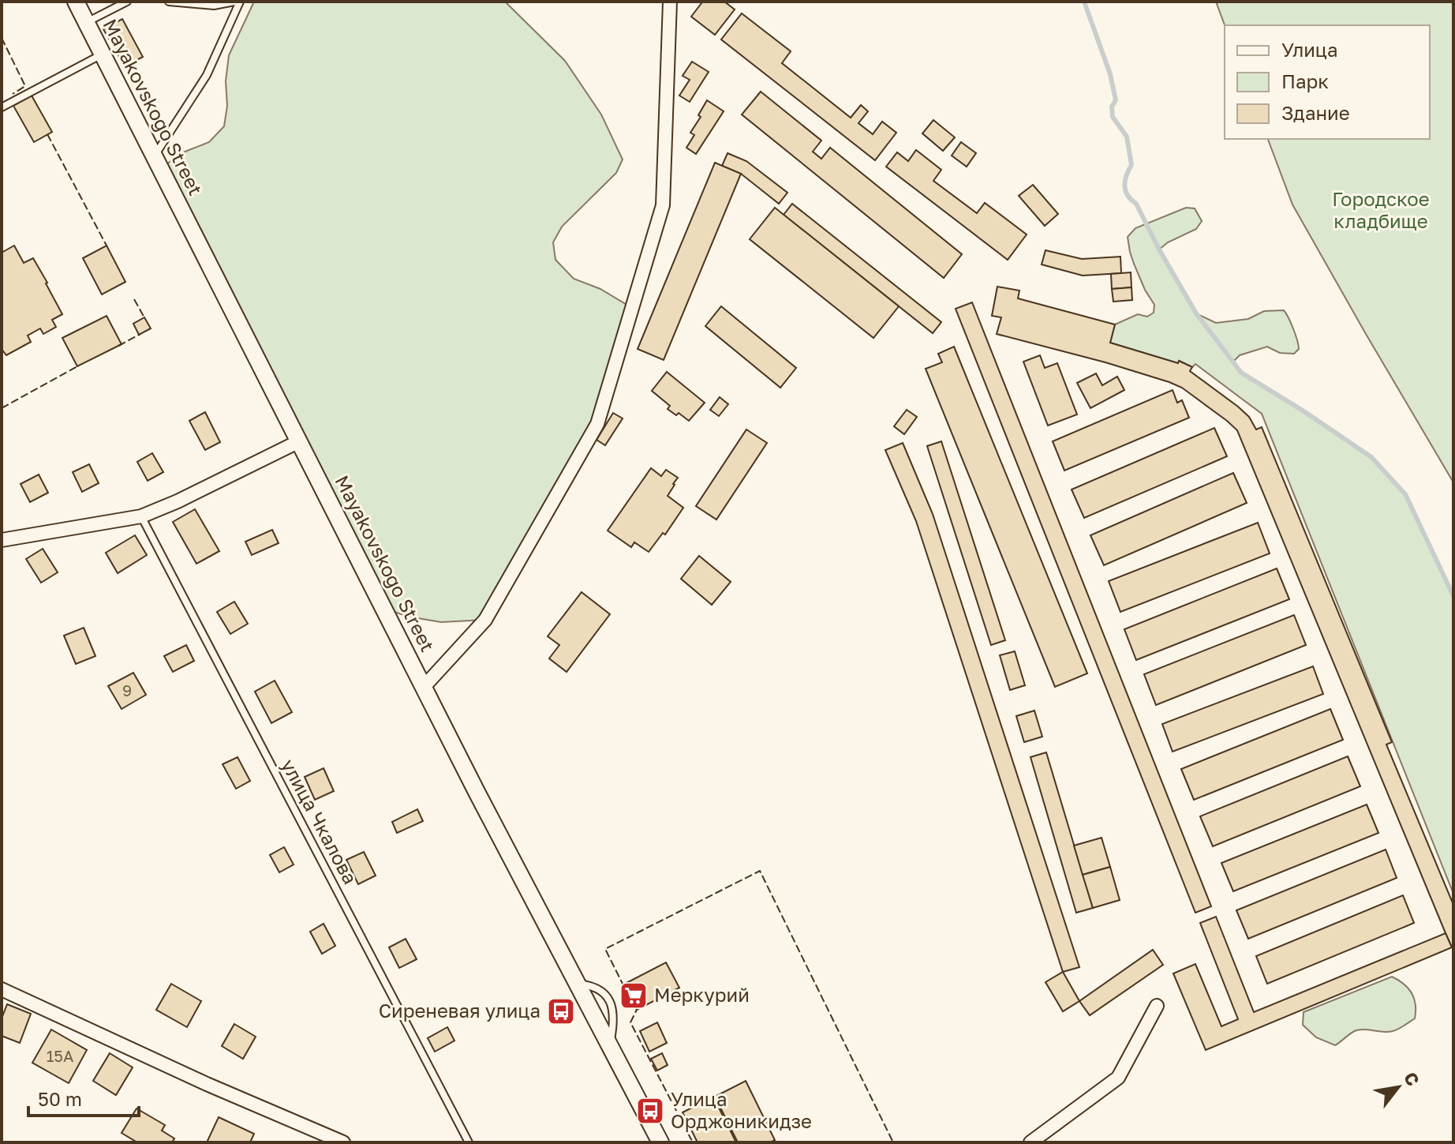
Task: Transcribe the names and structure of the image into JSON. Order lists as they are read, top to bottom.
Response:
{
  "streets": {
    "street": ["Mayakovskogo Street"],
    "lane": ["улица Чкалова"]
  },
  "parks": ["Городское кладбище"],
  "places": {
    "supermarket": ["Меркурий"],
    "bus stop": ["Сиреневая улица", "Улица Орджоникидзе"]
  },
  "house_numbers": ["9", "15А"],
  "legend": ["Улица", "Парк", "Здание"],
  "scale_bar": "50 m",
  "north": "top right"
}
